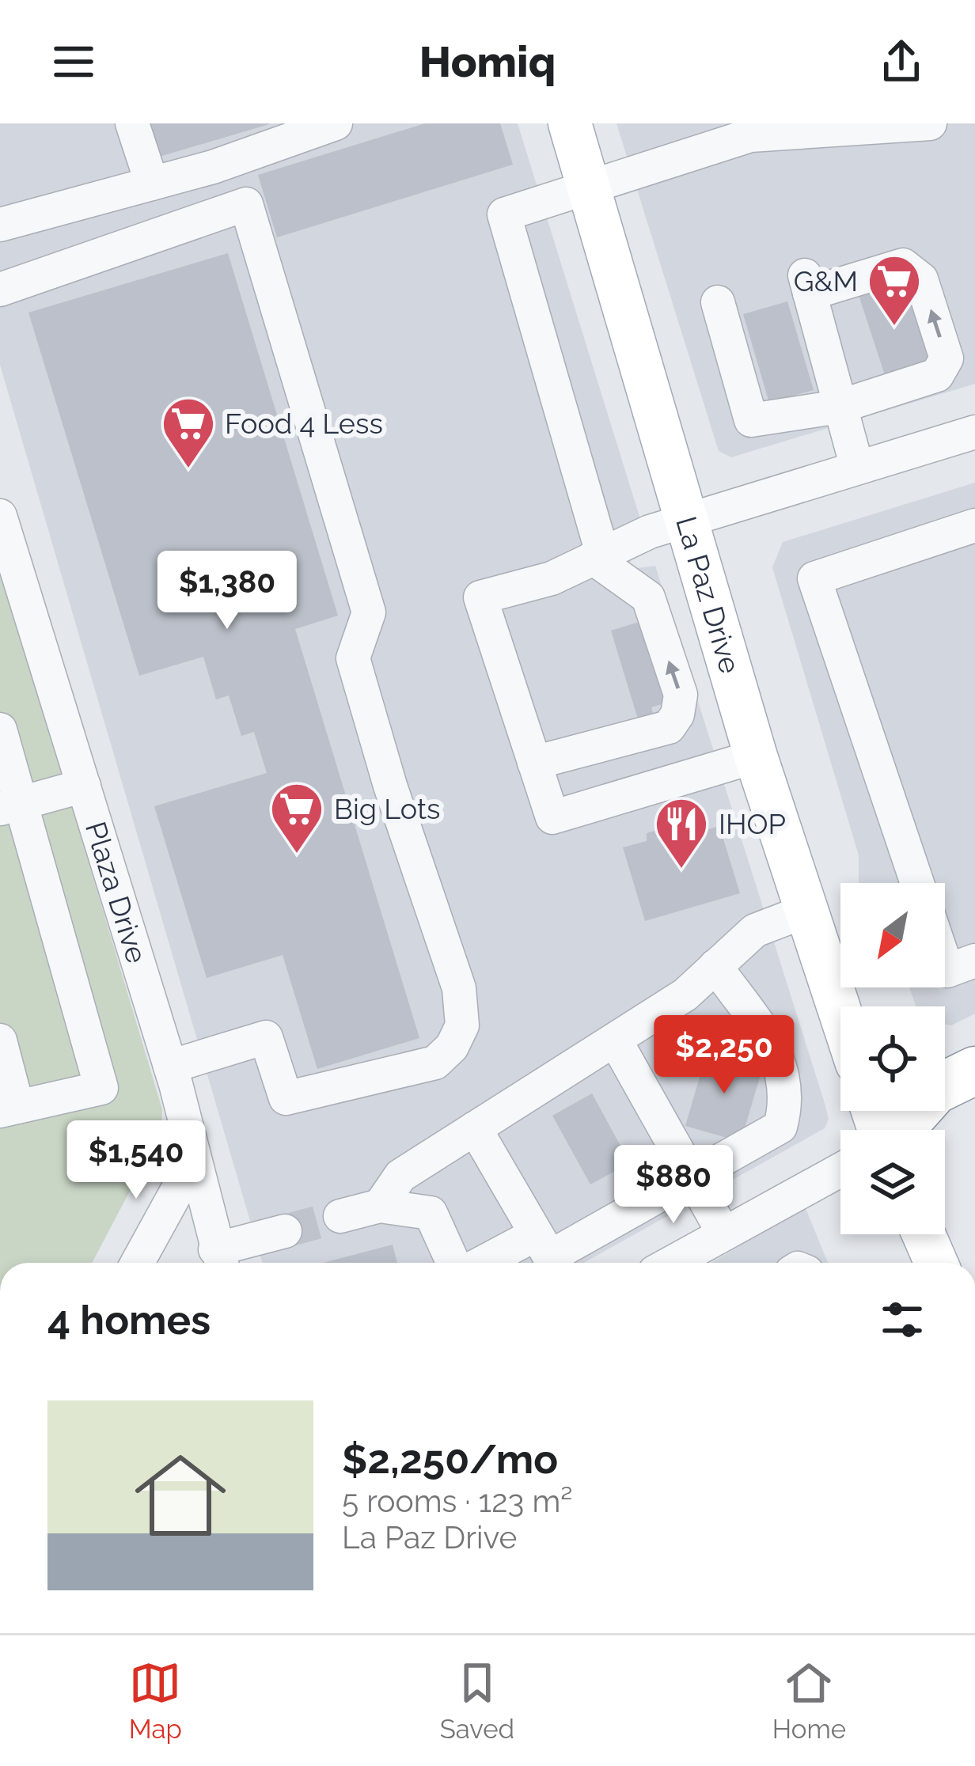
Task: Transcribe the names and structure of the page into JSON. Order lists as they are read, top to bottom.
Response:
{
  "streets": {
    "main road": ["La Paz Drive"],
    "street": ["Plaza Drive"]
  },
  "places": {
    "supermarket": ["G&M", "Food 4 Less", "Big Lots"],
    "restaurant": ["IHOP"]
  },
  "north": "bottom left",
  "page": {
    "header": "Homiq",
    "price": [
      "$1,380",
      "$2,250",
      "$1,540",
      "$880"
    ],
    "heading": "4 homes",
    "list": [
      {
        "name": "$2,250/mo",
        "note": "5 rooms · 123 m² · La Paz Drive"
      }
    ],
    "tabs": ["Map", "Saved", "Home"]
  }
}
